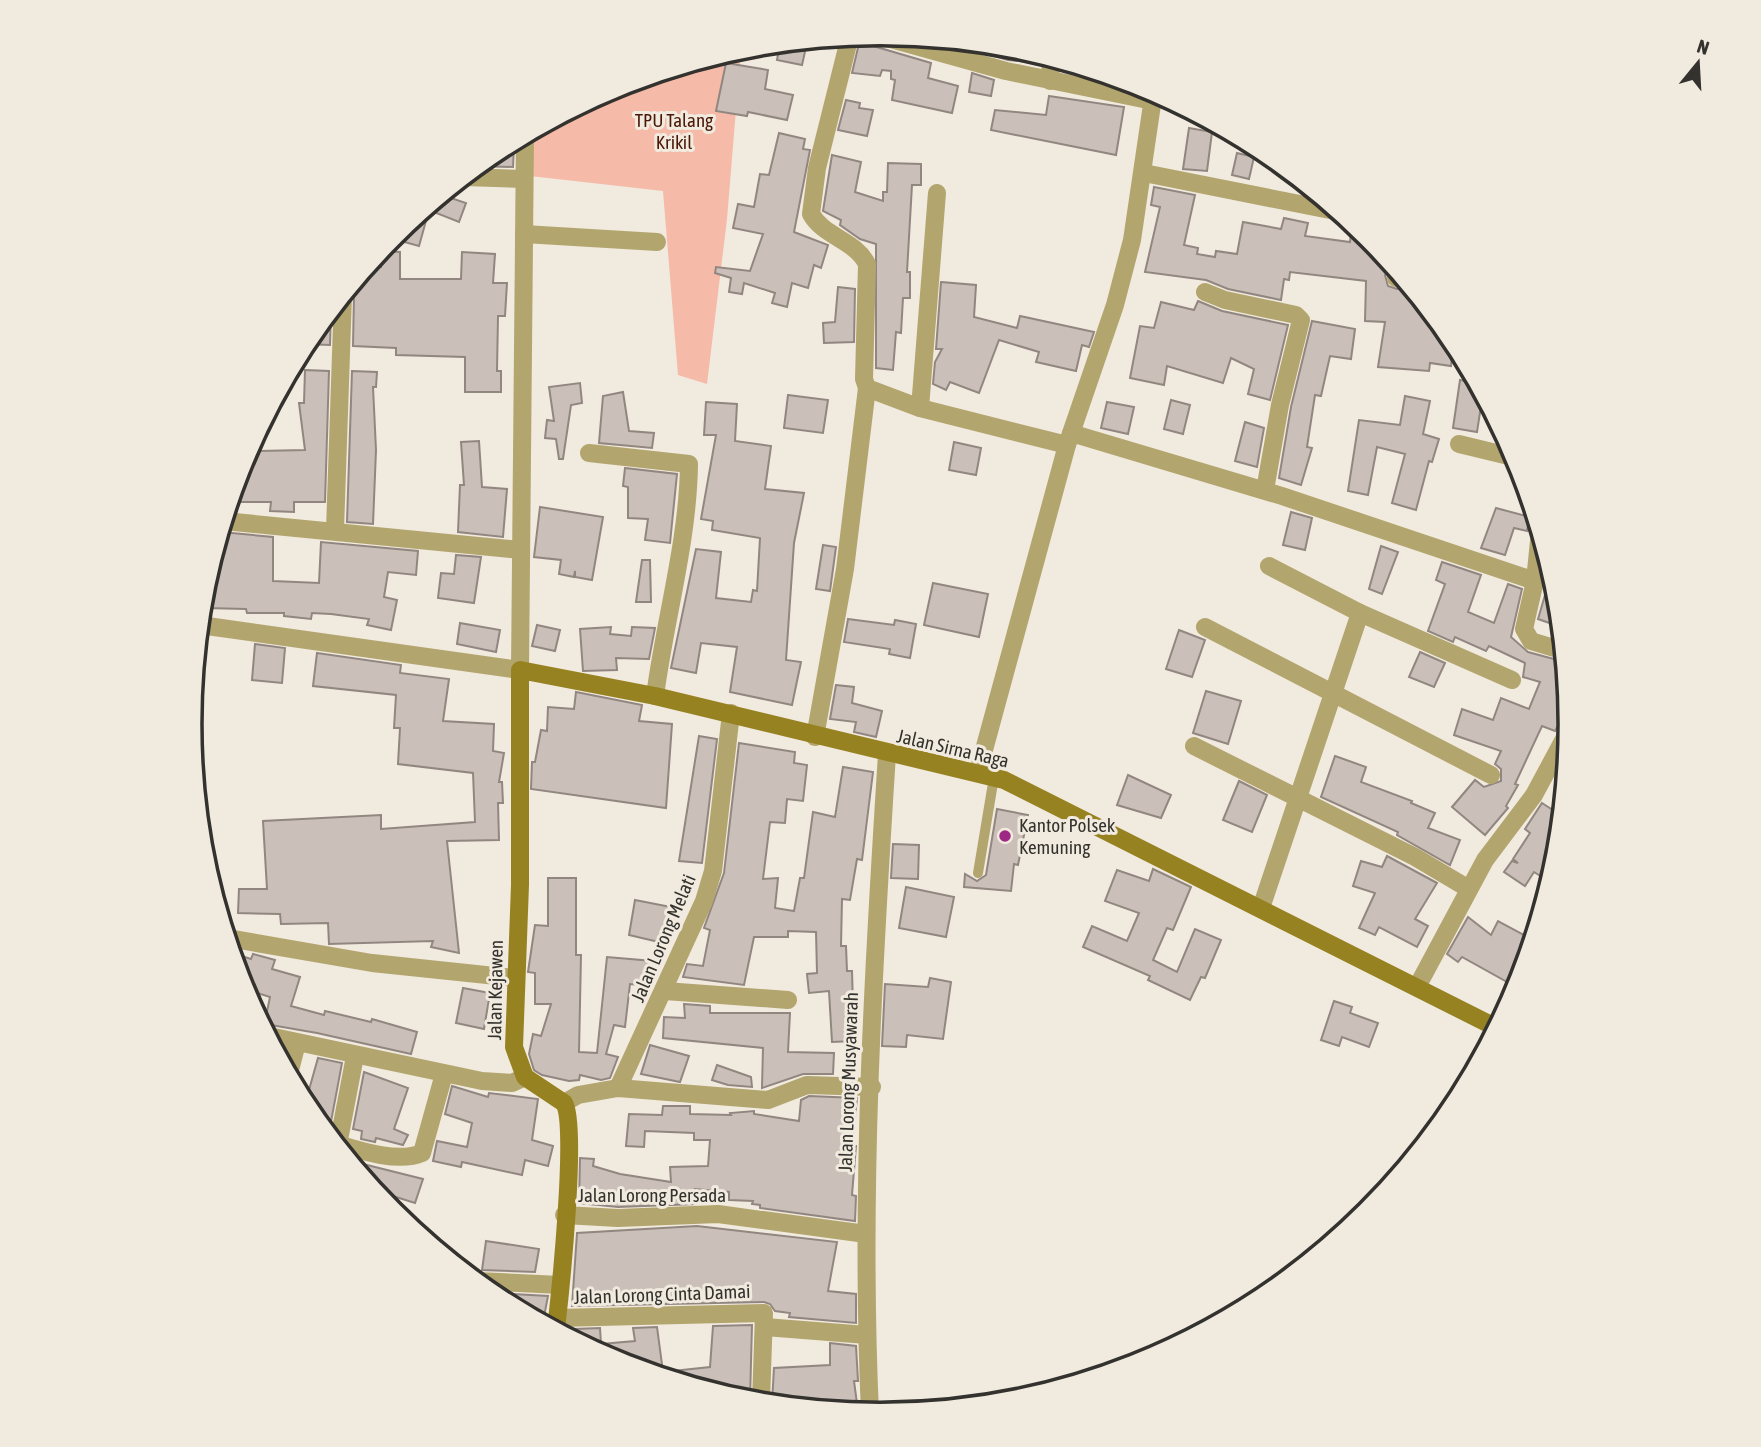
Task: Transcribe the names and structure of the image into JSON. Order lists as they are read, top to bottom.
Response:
{
  "streets": {
    "street": [
      "Jalan Sirna Raga",
      "Jalan Lorong Melati",
      "Jalan Kejawen",
      "Jalan Lorong Musyawarah",
      "Jalan Lorong Persada",
      "Jalan Lorong Cinta Damai"
    ]
  },
  "crossings": [
    ["Jalan Sirna Raga", "Jalan Lorong Melati"],
    ["Jalan Sirna Raga", "Jalan Kejawen"],
    ["Jalan Sirna Raga", "Jalan Lorong Musyawarah"],
    ["Jalan Lorong Musyawarah", "Jalan Lorong Persada"]
  ],
  "parks": ["TPU Talang Krikil"],
  "places": ["Kantor Polsek Kemuning"],
  "north": "top"
}
